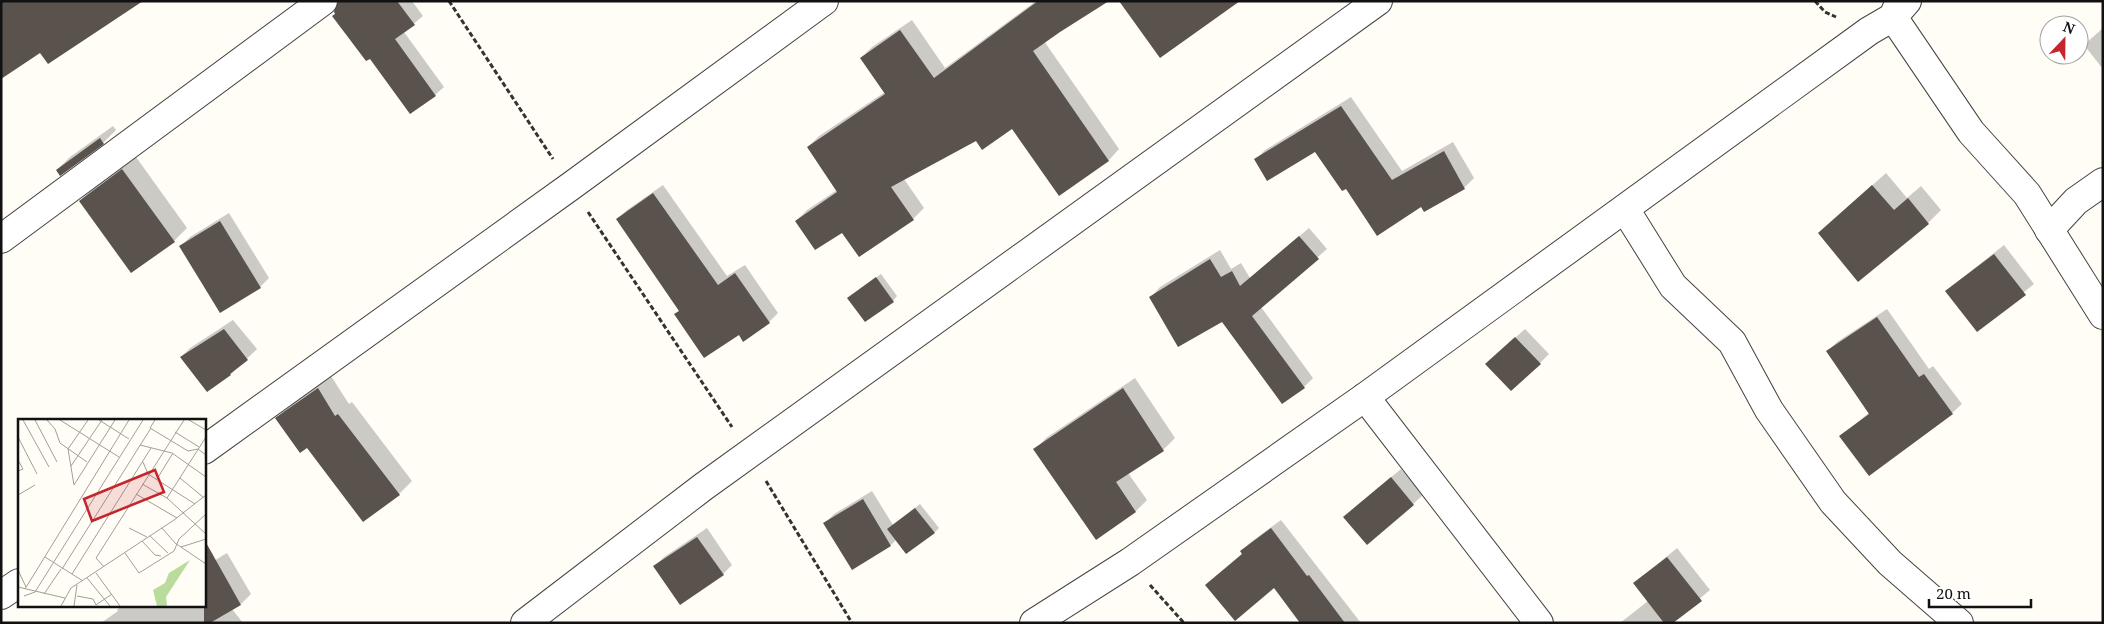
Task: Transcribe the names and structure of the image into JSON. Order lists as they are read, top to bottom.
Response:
{
  "scale_bar": "20 m",
  "north": "top"
}
